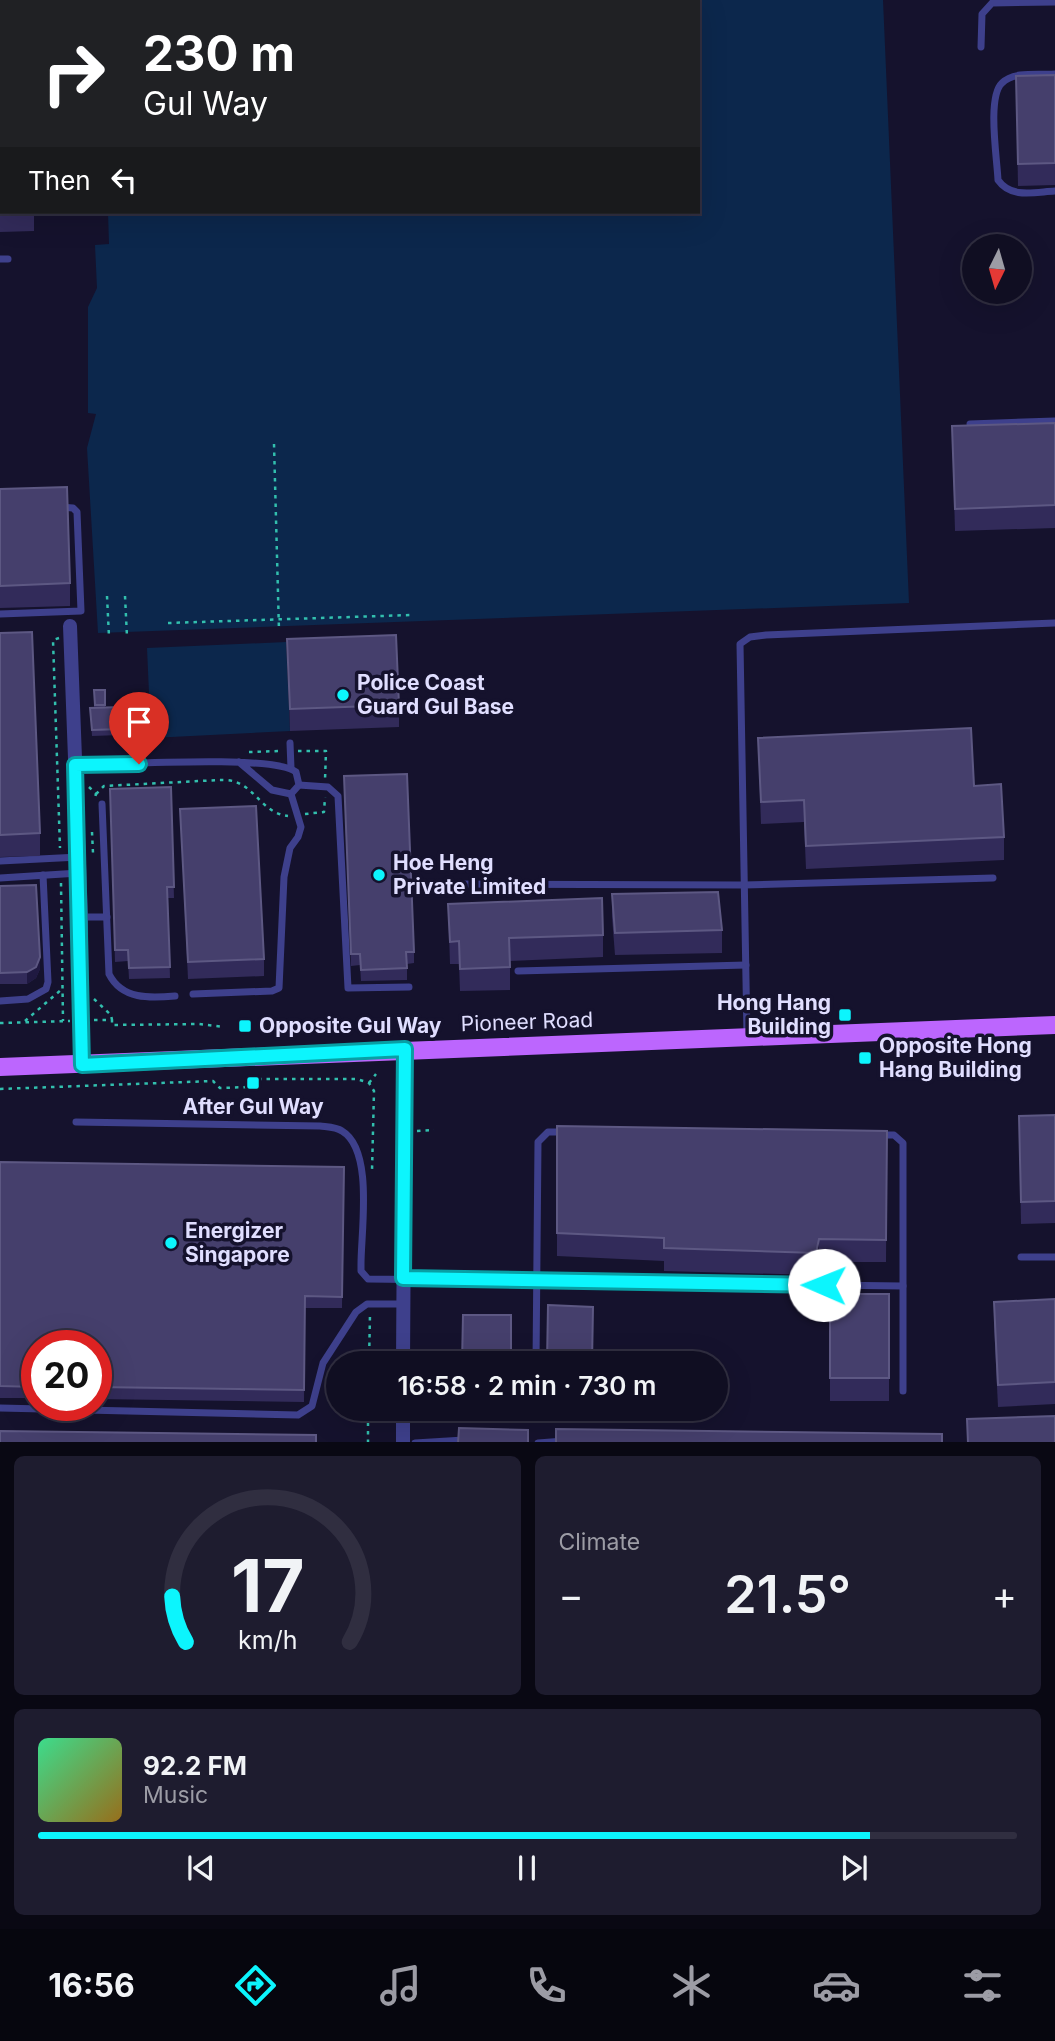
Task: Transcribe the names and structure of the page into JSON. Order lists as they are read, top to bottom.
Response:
{
  "streets": {
    "main road": ["Pioneer Road"]
  },
  "places": {
    "other": ["Police Coast Guard Gul Base", "Hoe Heng Private Limited", "Energizer Singapore"],
    "transit": [
      "Hong Hang Building",
      "Opposite Gul Way",
      "Opposite Hong Hang Building",
      "After Gul Way"
    ]
  },
  "north": "bottom",
  "page": {
    "turn": ["230 m", "Gul Way"],
    "then": "Then",
    "limit": "20",
    "trip": "16:58 · 2 min · 730 m",
    "tile": "Climate",
    "heat": ["−", "21.5°", "+"],
    "song": ["92.2 FM", "Music"],
    "tabs": "16:56",
    "gauge": ["17", "km/h"]
  }
}
